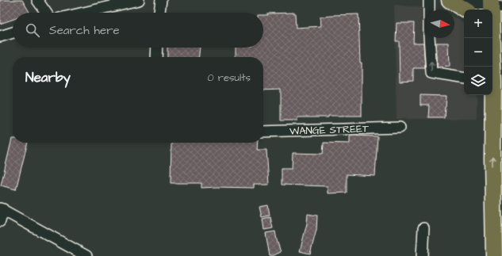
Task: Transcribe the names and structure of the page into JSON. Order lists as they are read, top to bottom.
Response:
{
  "streets": {
    "street": ["WANGE STREET"]
  },
  "north": "right",
  "page": {
    "map_buttons": ["+", "−"],
    "search": "Search here",
    "heading": ["Nearby", "0 results"]
  }
}
